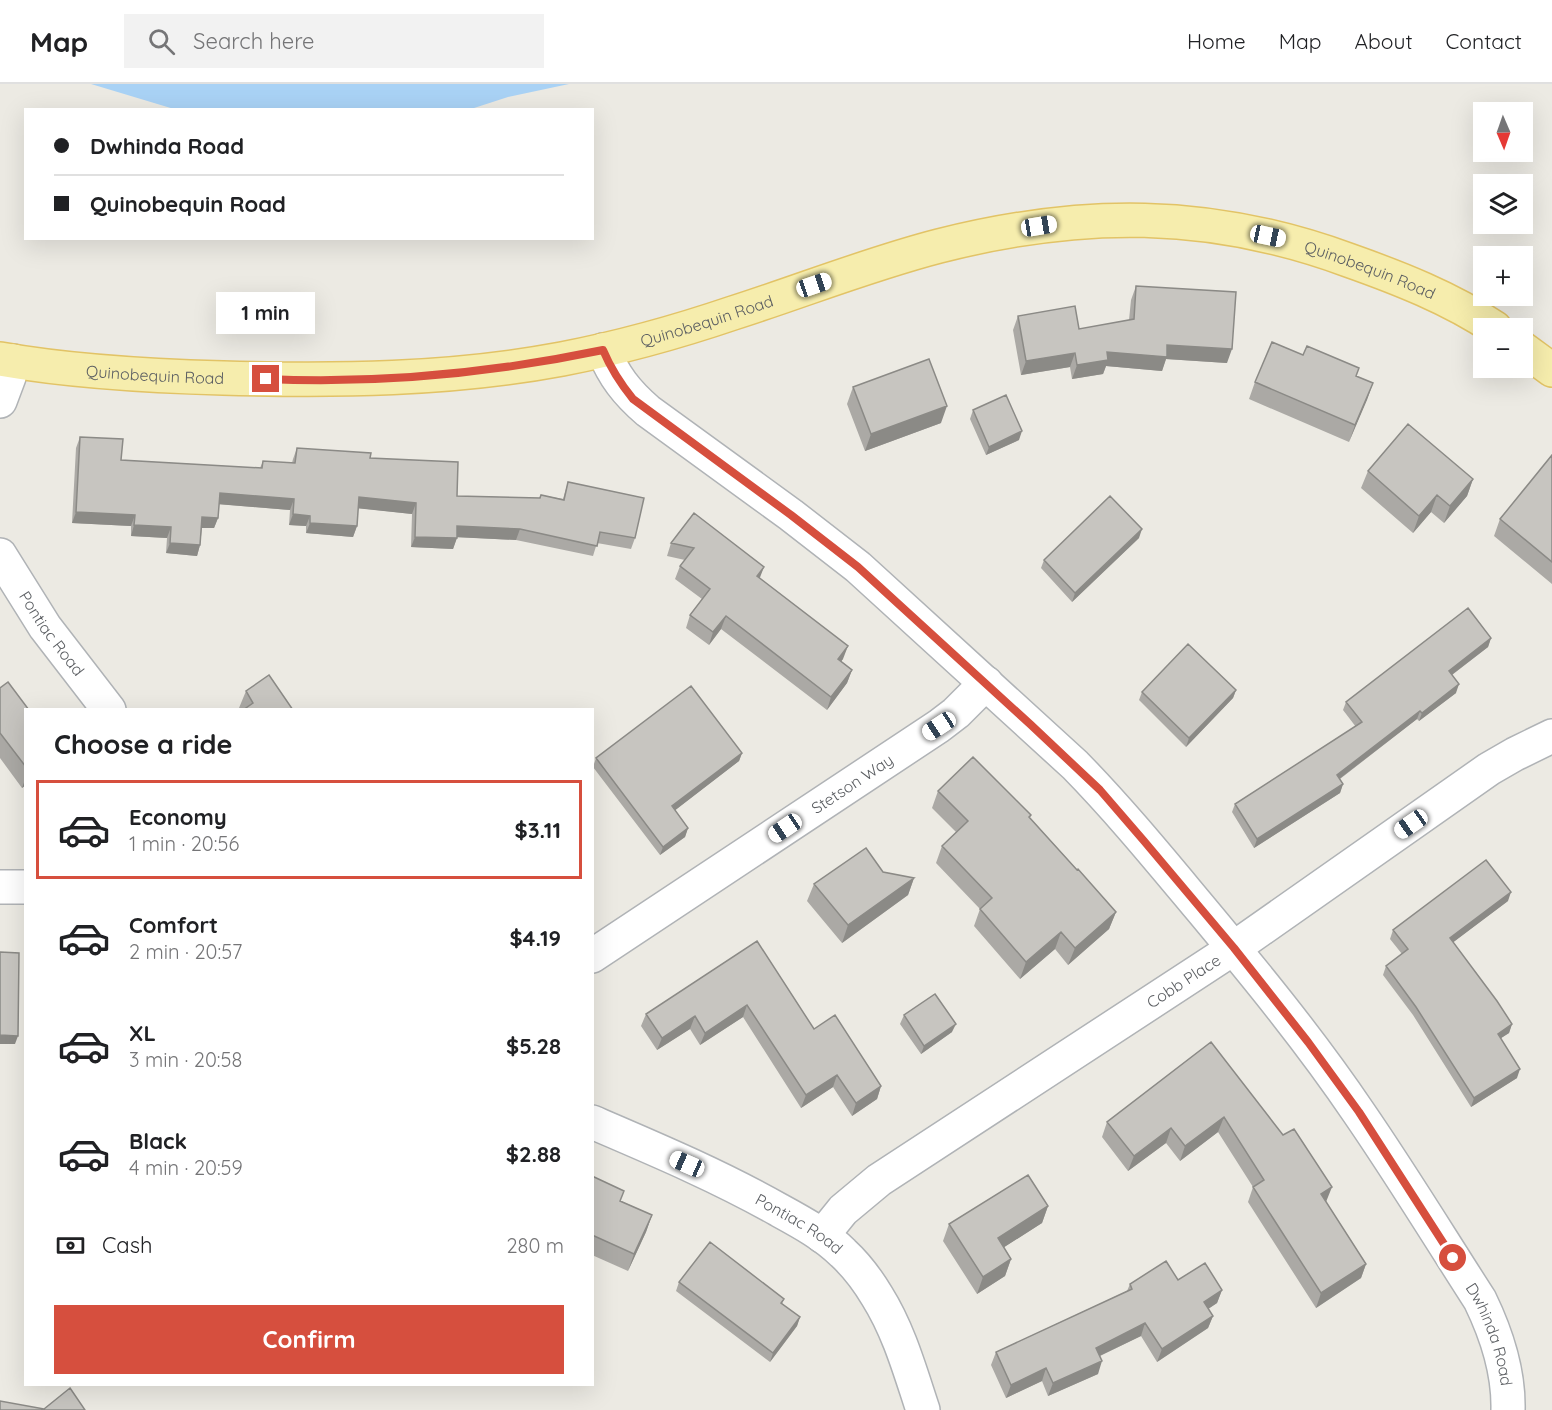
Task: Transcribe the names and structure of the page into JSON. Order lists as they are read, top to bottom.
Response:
{
  "streets": {
    "main road": ["Quinobequin Road"],
    "street": [
      "Pontiac Road",
      "Stetson Way",
      "Cobb Place",
      "Dwhinda Road"
    ]
  },
  "crossings": [
    ["Quinobequin Road", "Dwhinda Road"],
    ["Pontiac Road", "Cobb Place"],
    ["Stetson Way", "Dwhinda Road"],
    ["Cobb Place", "Dwhinda Road"]
  ],
  "north": "bottom",
  "page": {
    "header": "Map",
    "search": "Search here",
    "nav": [
      "Home",
      "Map",
      "About",
      "Contact"
    ],
    "map_buttons": ["+", "−"],
    "banner": ["Dwhinda Road", "Quinobequin Road"],
    "bubble": "1 min",
    "heading": "Choose a ride",
    "list": [
      {
        "name": "Economy",
        "note": "1 min · 20:56",
        "value": "$3.11"
      },
      {
        "name": "Comfort",
        "note": "2 min · 20:57",
        "value": "$4.19"
      },
      {
        "name": "XL",
        "note": "3 min · 20:58",
        "value": "$5.28"
      },
      {
        "name": "Black",
        "note": "4 min · 20:59",
        "value": "$2.88"
      }
    ],
    "pay": ["Cash", "280 m"],
    "buttons": "Confirm"
  }
}
